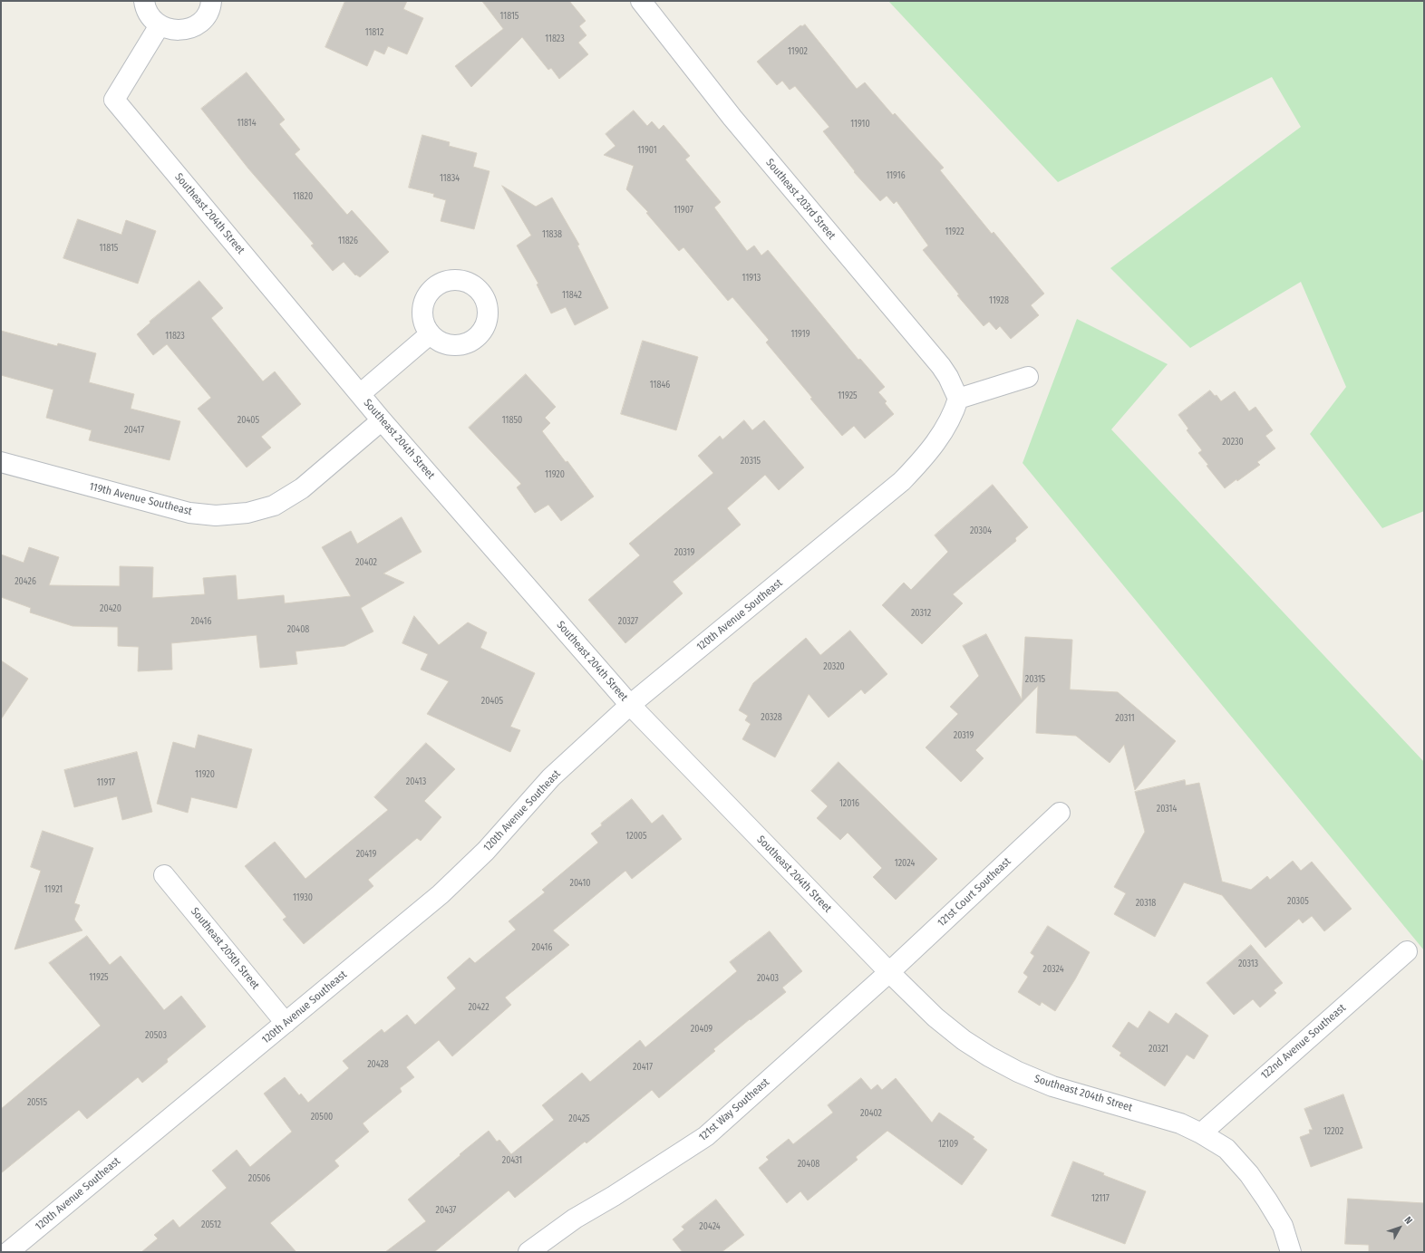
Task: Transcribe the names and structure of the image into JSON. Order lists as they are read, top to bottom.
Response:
{
  "streets": {
    "street": [
      "Southeast 203rd Street",
      "Southeast 204th Street",
      "119th Avenue Southeast",
      "120th Avenue Southeast",
      "121st Court Southeast",
      "Southeast 205th Street",
      "122nd Avenue Southeast",
      "121st Way Southeast"
    ]
  },
  "crossings": [
    ["Southeast 203rd Street", "120th Avenue Southeast"],
    ["Southeast 204th Street", "119th Avenue Southeast"],
    ["Southeast 204th Street", "120th Avenue Southeast"],
    ["Southeast 204th Street", "121st Court Southeast"],
    ["Southeast 204th Street", "122nd Avenue Southeast"],
    ["Southeast 204th Street", "121st Way Southeast"],
    ["120th Avenue Southeast", "Southeast 205th Street"],
    ["121st Court Southeast", "121st Way Southeast"]
  ],
  "house_numbers": [
    "11815",
    "11812",
    "11823",
    "11902",
    "11814",
    "11910",
    "11901",
    "11916",
    "11834",
    "11820",
    "11907",
    "11922",
    "11838",
    "11826",
    "11815",
    "11913",
    "11842",
    "11928",
    "11919",
    "11823",
    "11846",
    "11925",
    "20405",
    "11850",
    "20417",
    "20230",
    "20315",
    "11920",
    "20304",
    "20319",
    "20402",
    "20426",
    "20420",
    "20312",
    "20416",
    "20327",
    "20408",
    "20320",
    "20315",
    "20405",
    "20328",
    "20311",
    "20319",
    "11920",
    "20413",
    "11917",
    "12016",
    "20314",
    "12005",
    "20419",
    "12024",
    "20410",
    "11921",
    "11930",
    "20305",
    "20318",
    "20416",
    "20313",
    "20324",
    "11925",
    "20403",
    "20422",
    "20409",
    "20503",
    "20321",
    "20428",
    "20417",
    "20515",
    "20402",
    "20500",
    "20425",
    "12202",
    "12109",
    "20431",
    "20408",
    "20506",
    "12117",
    "20437",
    "20512",
    "20424"
  ],
  "north": "top right"
}
